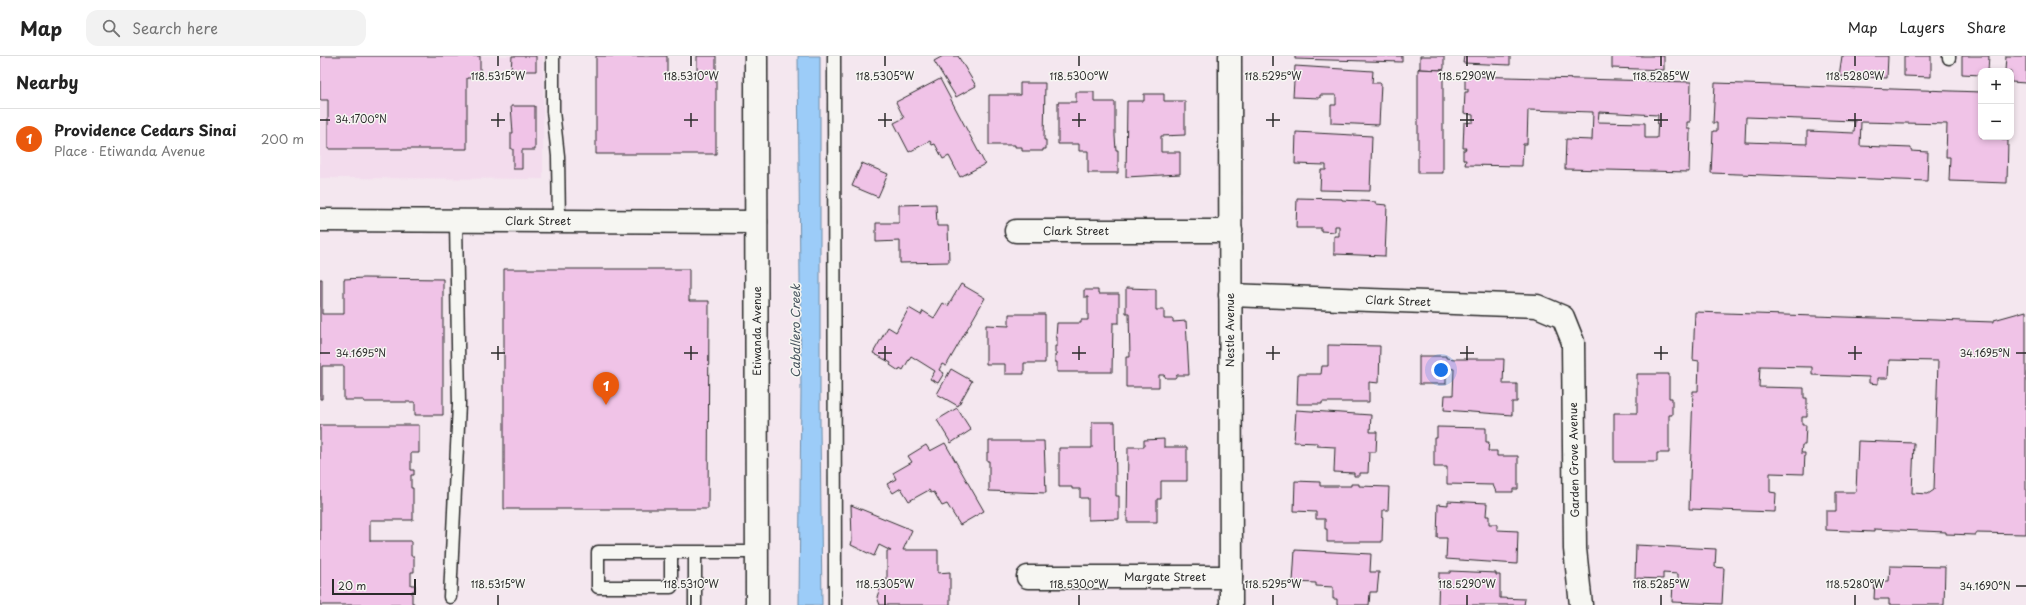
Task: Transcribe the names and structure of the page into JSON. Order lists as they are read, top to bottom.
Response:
{
  "streets": {
    "street": [
      "Clark Street",
      "Nestle Avenue",
      "Etiwanda Avenue",
      "Garden Grove Avenue",
      "Margate Street"
    ]
  },
  "crossings": [
    ["Clark Street", "Nestle Avenue"],
    ["Clark Street", "Etiwanda Avenue"],
    ["Clark Street", "Garden Grove Avenue"],
    ["Nestle Avenue", "Margate Street"]
  ],
  "water": ["Caballero Creek"],
  "scale_bar": "20 m",
  "page": {
    "header": "Map",
    "search": "Search here",
    "nav": ["Map", "Layers", "Share"],
    "heading": "Nearby",
    "map_buttons": ["+", "−"],
    "list": [
      {
        "mark": "1",
        "name": "Providence Cedars Sinai",
        "note": "Place · Etiwanda Avenue",
        "value": "200 m"
      }
    ],
    "pins": "1",
    "scale": "20 m"
  },
  "coordinates": [
    "118.5315°W",
    "118.5310°W",
    "118.5305°W",
    "118.5300°W",
    "118.5295°W",
    "118.5290°W",
    "118.5285°W",
    "118.5280°W",
    "34.1700°N",
    "34.1695°N",
    "34.1690°N"
  ]
}
